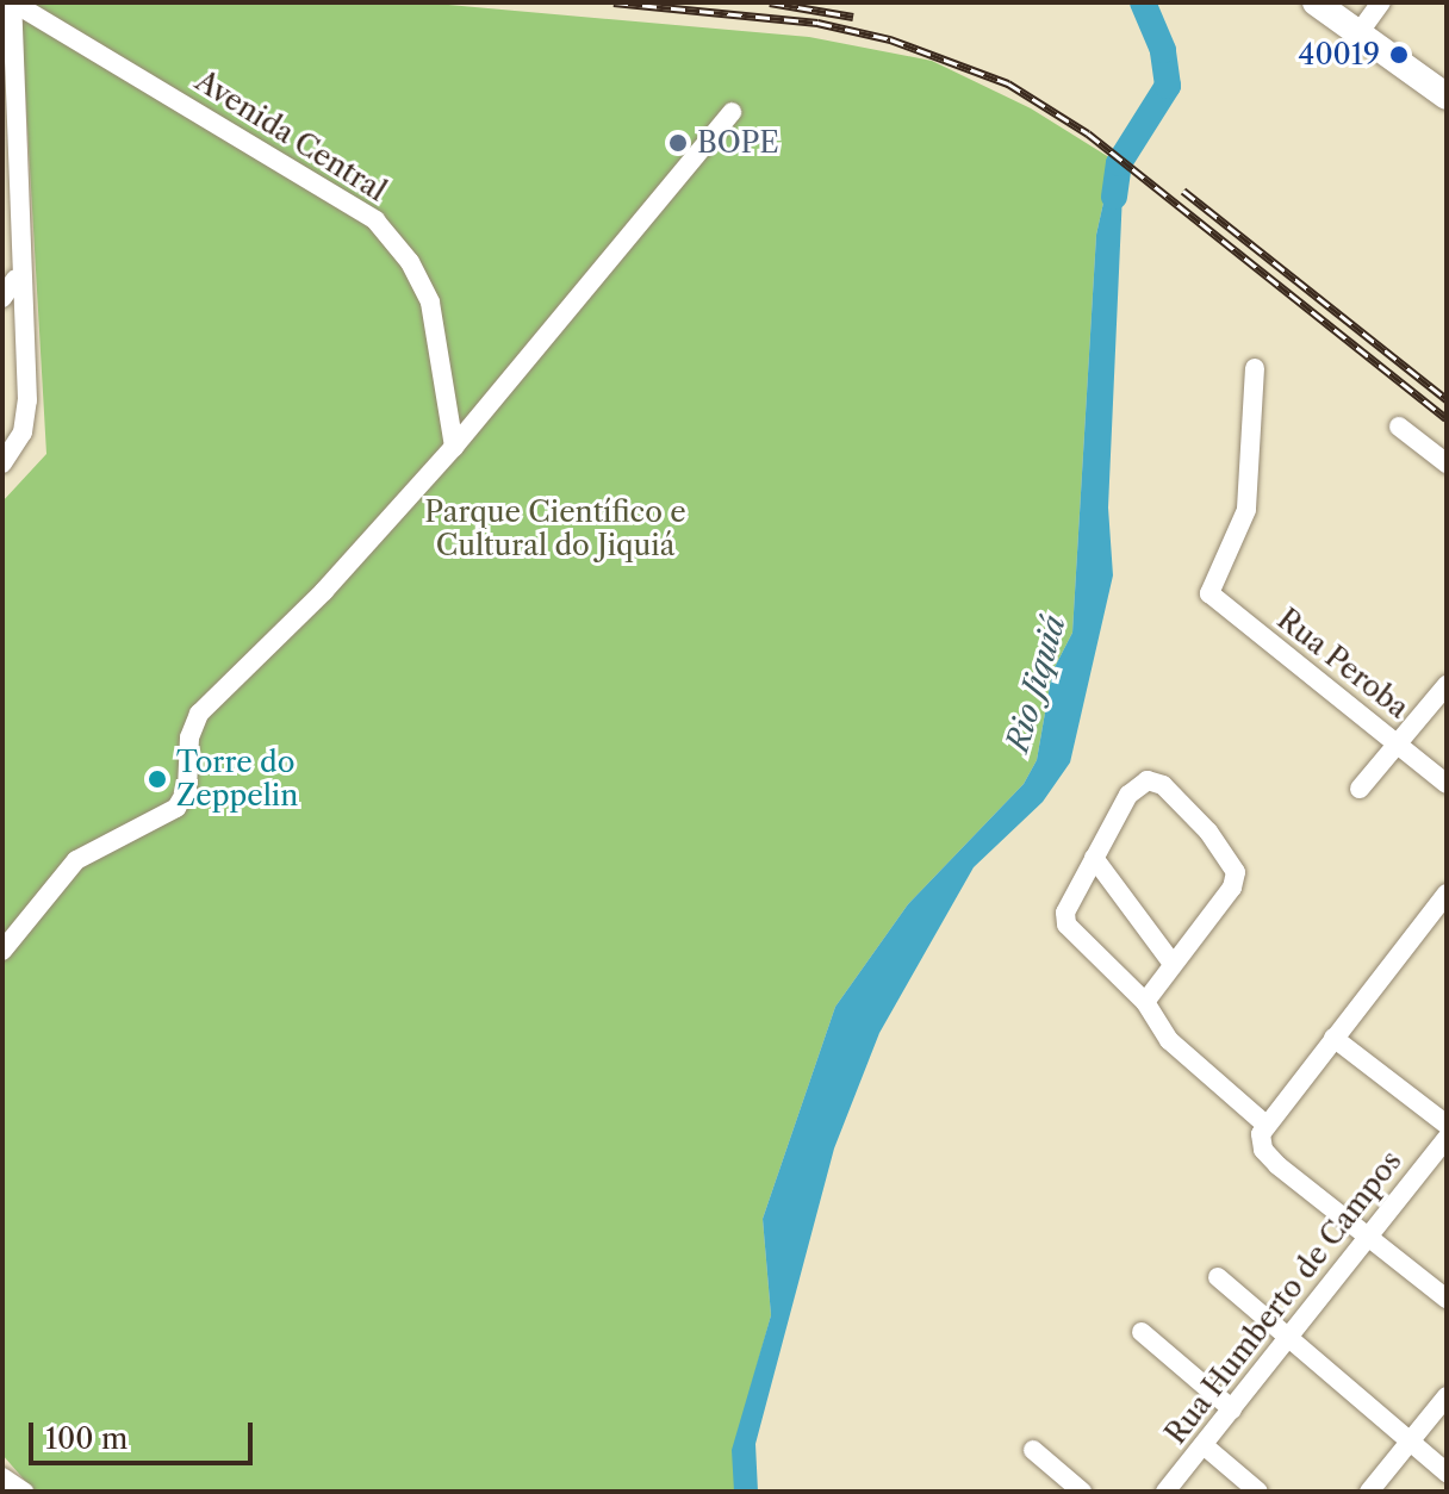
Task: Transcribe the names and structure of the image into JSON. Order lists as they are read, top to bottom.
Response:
{
  "streets": {
    "street": ["Avenida Central", "Rua Peroba", "Rua Humberto de Campos"]
  },
  "water": ["Rio Jiquiá"],
  "parks": ["Parque Científico e Cultural do Jiquiá"],
  "places": ["40019", "BOPE", "Torre do Zeppelin"],
  "scale_bar": "100 m"
}
